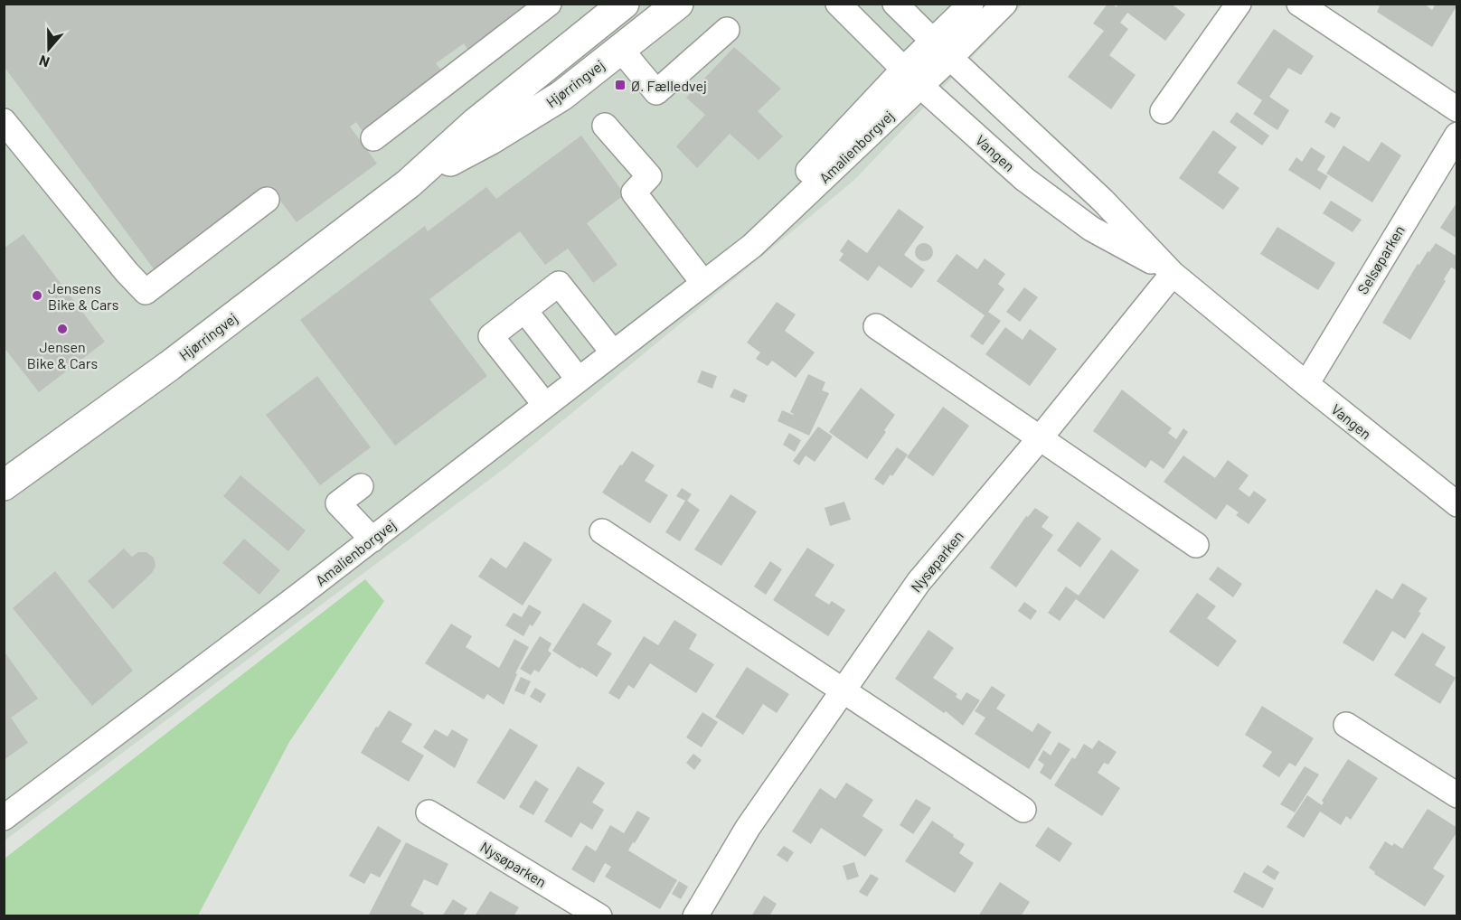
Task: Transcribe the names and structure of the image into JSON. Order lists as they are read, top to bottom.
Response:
{
  "streets": {
    "main road": ["Hjørringvej"],
    "street": [
      "Amalienborgvej",
      "Vangen",
      "Selsøparken",
      "Nysøparken"
    ]
  },
  "crossings": [
    ["Amalienborgvej", "Vangen"],
    ["Vangen", "Selsøparken"],
    ["Vangen", "Nysøparken"]
  ],
  "places": {
    "transit": ["Ø. Fælledvej"],
    "other": ["Jensens Bike & Cars", "Jensen Bike & Cars"]
  },
  "north": "bottom"
}
